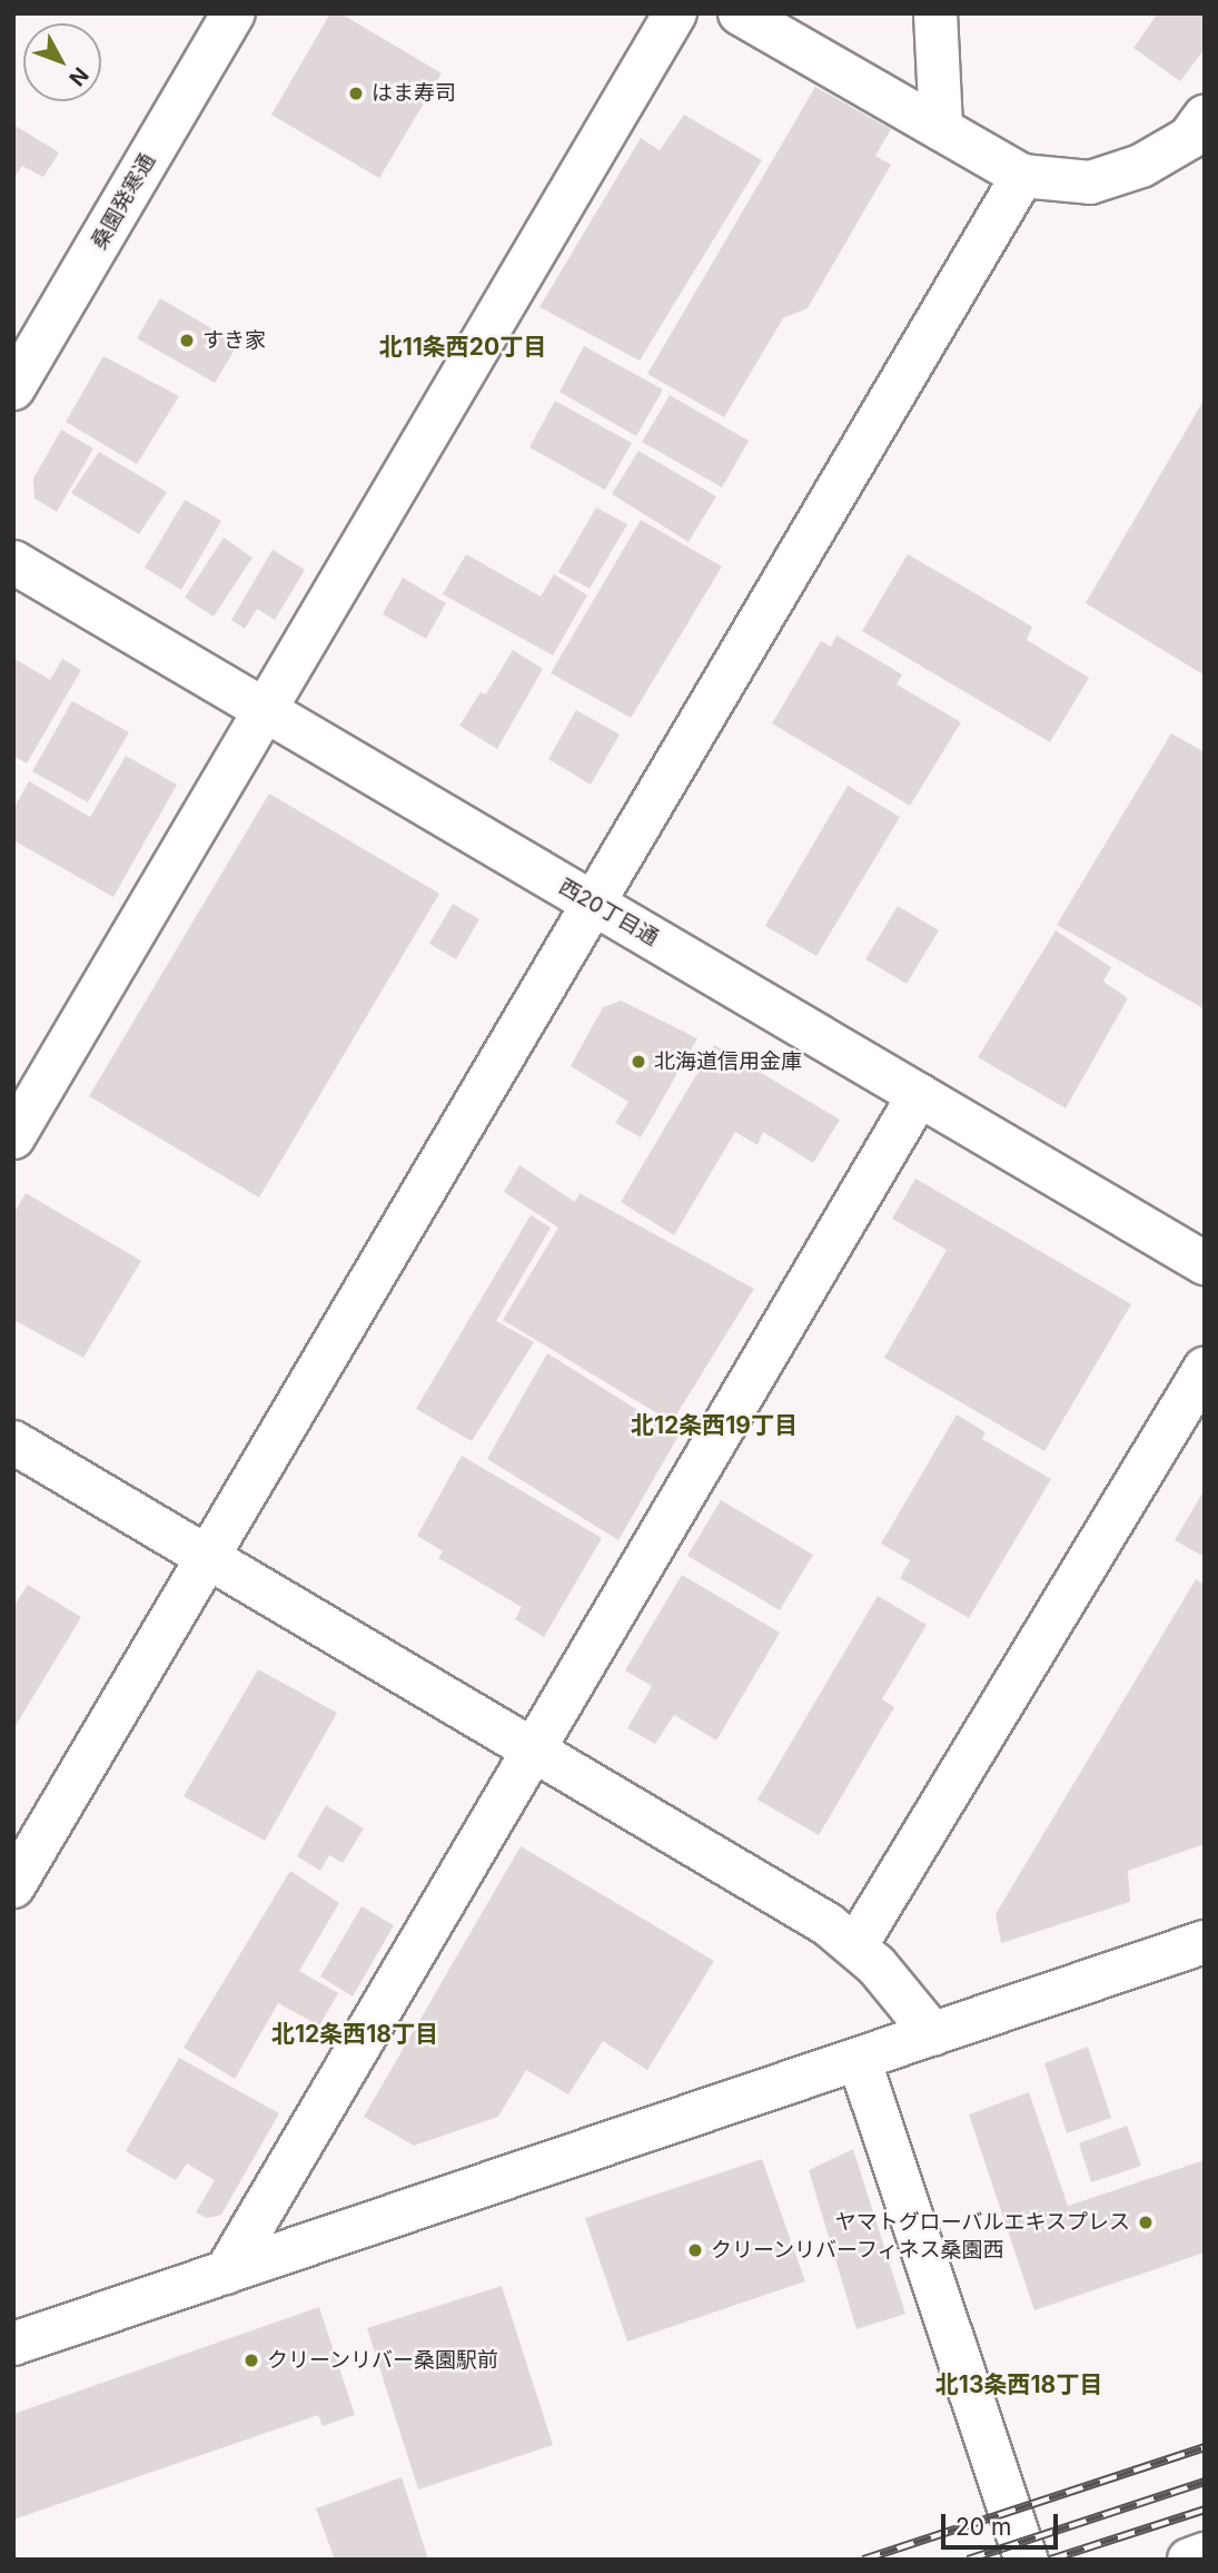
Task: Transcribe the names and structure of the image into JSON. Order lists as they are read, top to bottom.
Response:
{
  "streets": {
    "street": ["桑園発寒通", "西20丁目通"]
  },
  "districts": [
    "北11条西20丁目",
    "北12条西19丁目",
    "北12条西18丁目",
    "北13条西18丁目"
  ],
  "places": [
    "はま寿司",
    "すき家",
    "北海道信用金庫",
    "ヤマトグローバルエキスプレス",
    "クリーンリバーフィネス桑園西",
    "クリーンリバー桑園駅前"
  ],
  "scale_bar": "20 m",
  "north": "bottom right"
}
